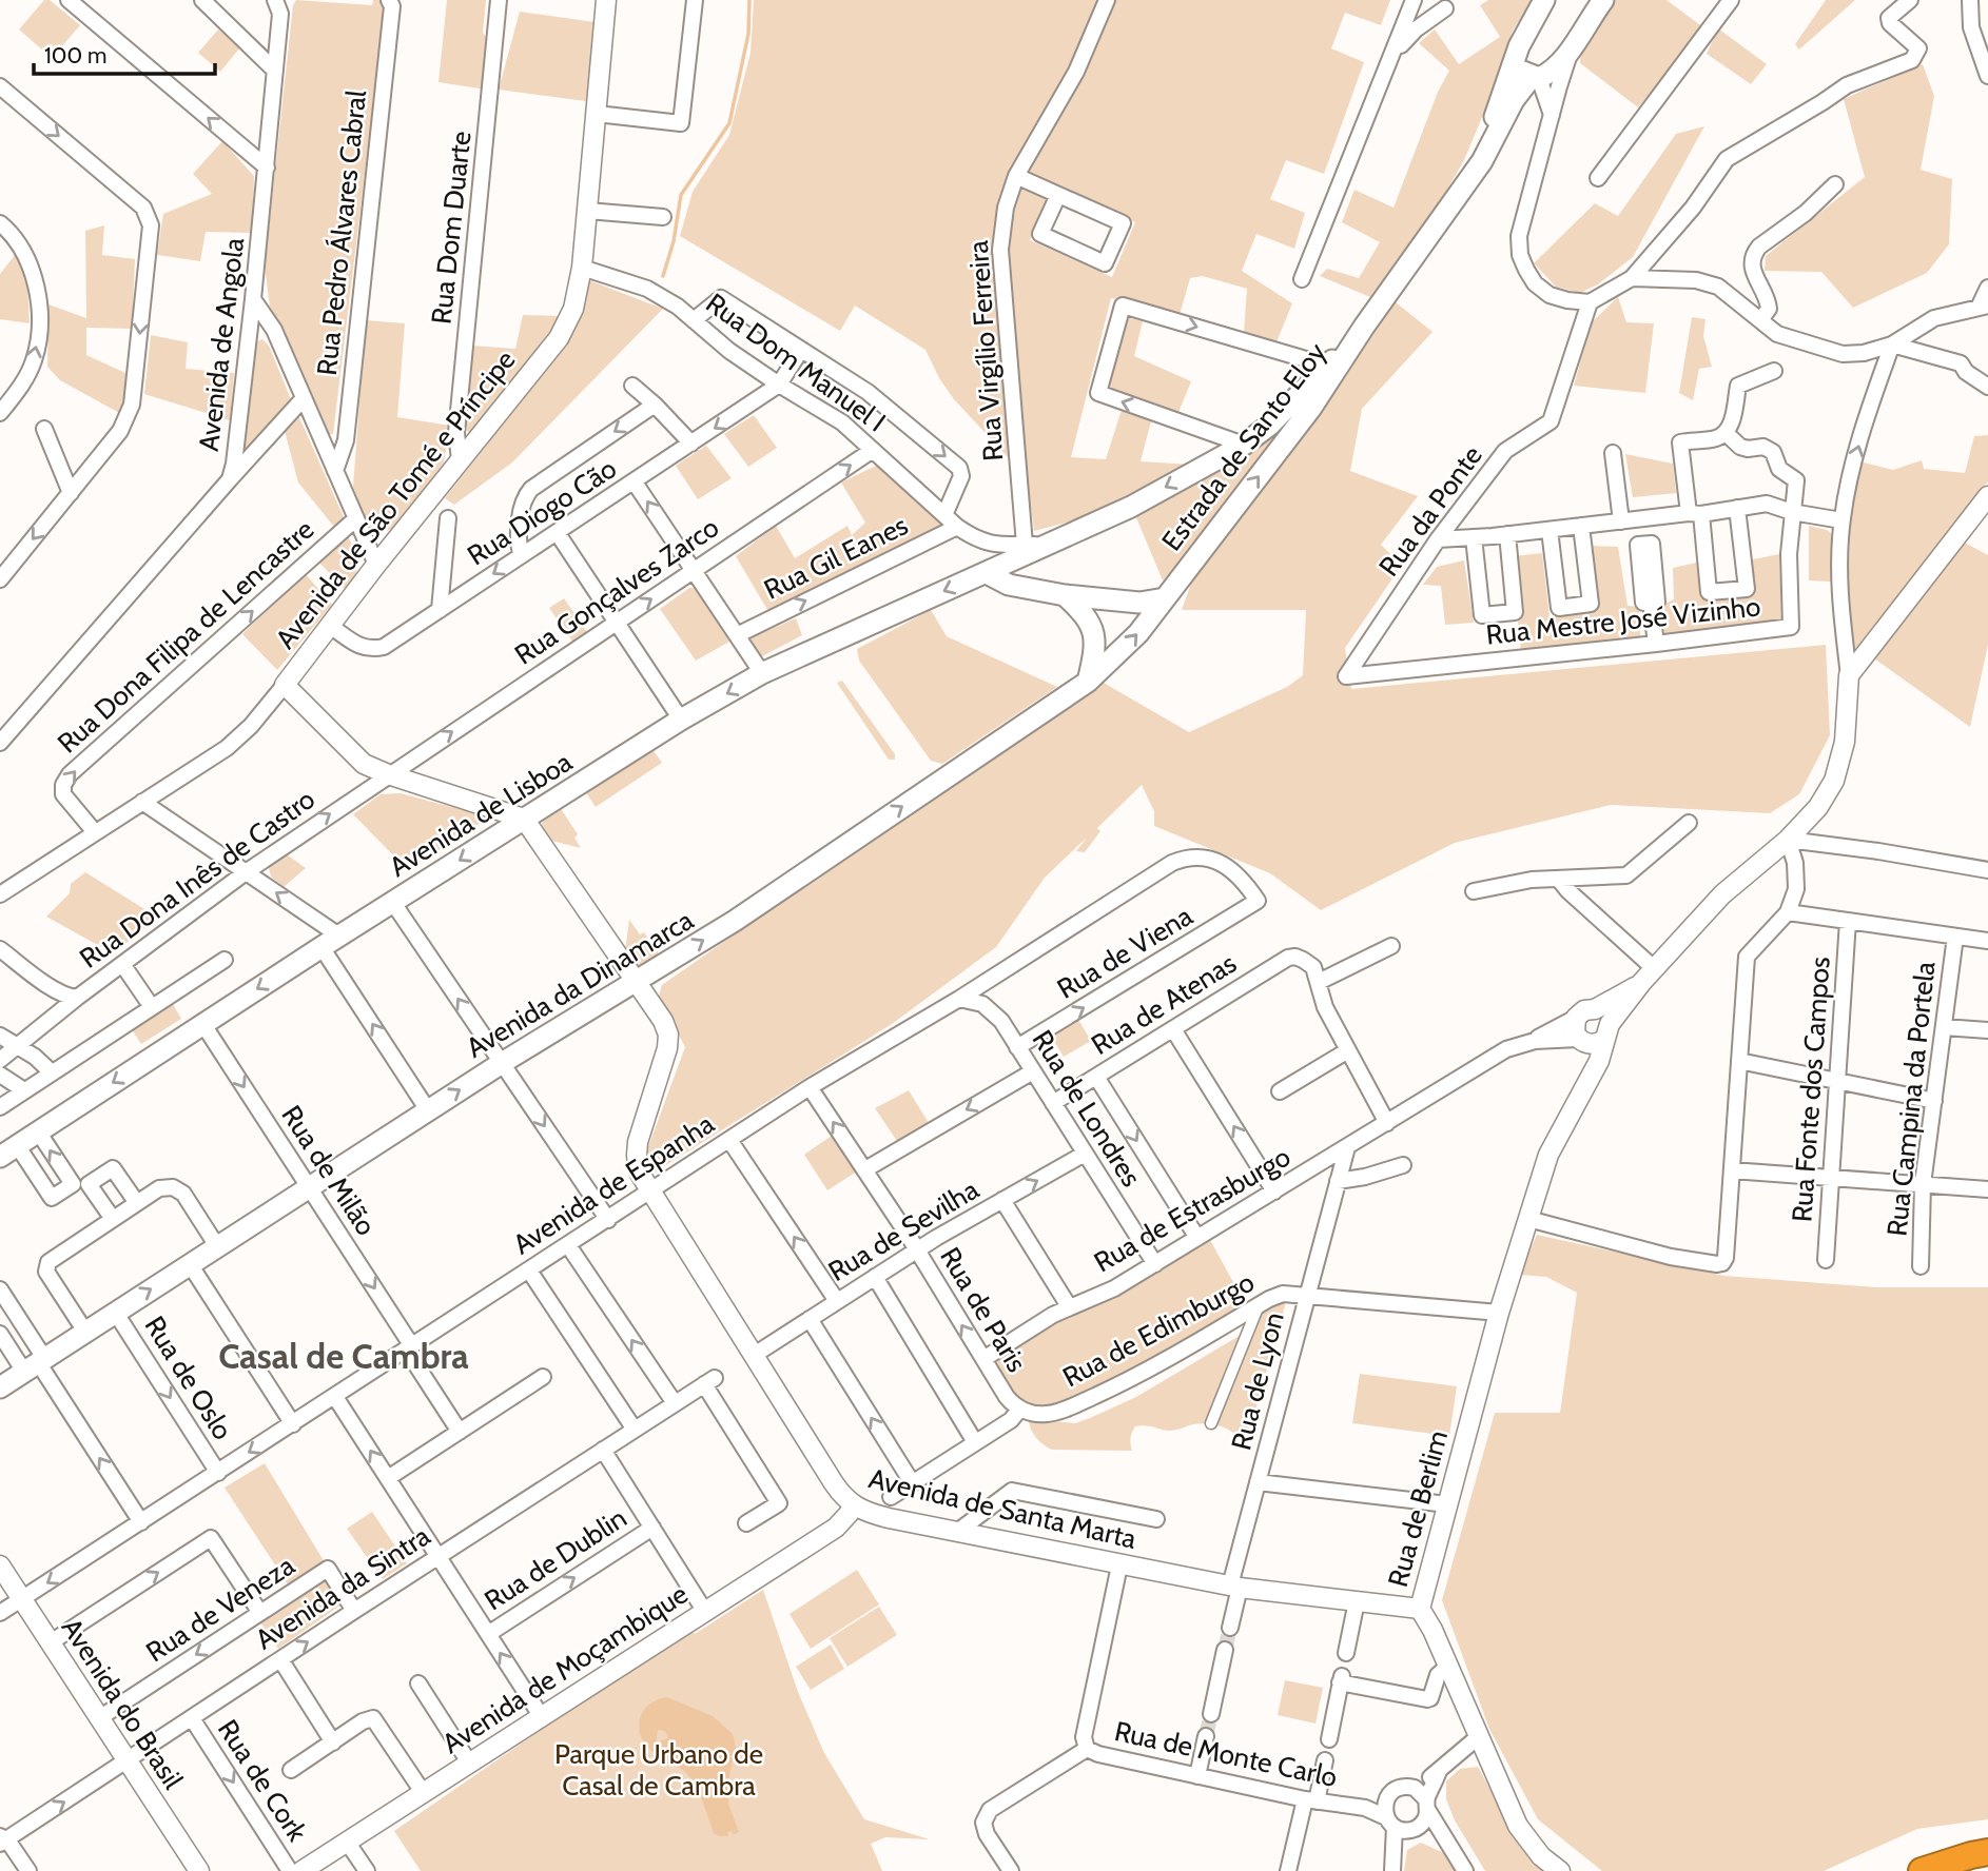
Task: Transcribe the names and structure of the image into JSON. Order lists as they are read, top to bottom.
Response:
{
  "streets": {
    "main road": ["Estrada de Santo Eloy", "Avenida de Lisboa", "Avenida da Dinamarca"],
    "street": [
      "Rua Dom Duarte",
      "Rua Pedro Álvares Cabral",
      "Avenida de Angola",
      "Rua Virgílio Ferreira",
      "Rua Dom Manuel I",
      "Avenida de São Tomé e Príncipe",
      "Rua da Ponte",
      "Rua Diogo Cão",
      "Rua Gil Eanes",
      "Rua Gonçalves Zarco",
      "Rua Mestre José Vizinho",
      "Rua Dona Filipa de Lencastre",
      "Rua Dona Inês de Castro",
      "Rua de Viena",
      "Rua de Atenas",
      "Rua Fonte dos Campos",
      "Rua Campina da Portela",
      "Rua de Londres",
      "Rua de Milão",
      "Avenida de Espanha",
      "Rua de Estrasburgo",
      "Rua de Sevilha",
      "Rua de Paris",
      "Rua de Edimburgo",
      "Rua de Oslo",
      "Rua de Lyon",
      "Avenida de Santa Marta",
      "Rua de Berlim",
      "Rua de Dublin",
      "Avenida da Sintra",
      "Rua de Veneza",
      "Avenida de Moçambique",
      "Avenida do Brasil",
      "Rua de Monte Carlo",
      "Rua de Cork"
    ]
  },
  "crossings": [
    ["Rua Dom Duarte", "Avenida de São Tomé e Príncipe"],
    ["Rua Virgílio Ferreira", "Rua Dom Manuel I"],
    ["Rua Virgílio Ferreira", "Estrada de Santo Eloy"],
    ["Rua Virgílio Ferreira", "Avenida de Lisboa"],
    ["Rua Dom Manuel I", "Estrada de Santo Eloy"],
    ["Rua Dom Manuel I", "Avenida de São Tomé e Príncipe"],
    ["Rua Dom Manuel I", "Rua Diogo Cão"],
    ["Rua Dom Manuel I", "Rua Gil Eanes"],
    ["Rua Dom Manuel I", "Rua Gonçalves Zarco"],
    ["Rua Dom Manuel I", "Avenida de Lisboa"],
    ["Estrada de Santo Eloy", "Avenida de Lisboa"],
    ["Estrada de Santo Eloy", "Avenida da Dinamarca"],
    ["Avenida de São Tomé e Príncipe", "Rua Diogo Cão"],
    ["Avenida de São Tomé e Príncipe", "Rua Dona Filipa de Lencastre"],
    ["Rua da Ponte", "Rua Mestre José Vizinho"],
    ["Rua Gonçalves Zarco", "Rua Dona Inês de Castro"],
    ["Avenida de Lisboa", "Rua de Milão"],
    ["Avenida de Lisboa", "Avenida de Santa Marta"],
    ["Rua de Viena", "Rua de Londres"],
    ["Rua de Viena", "Avenida de Espanha"],
    ["Avenida da Dinamarca", "Rua de Milão"],
    ["Avenida da Dinamarca", "Rua de Oslo"],
    ["Avenida da Dinamarca", "Avenida de Santa Marta"],
    ["Rua de Atenas", "Rua de Londres"],
    ["Rua de Londres", "Avenida de Espanha"],
    ["Rua de Londres", "Rua de Estrasburgo"],
    ["Rua de Londres", "Rua de Sevilha"],
    ["Rua de Milão", "Avenida de Espanha"],
    ["Avenida de Espanha", "Rua de Paris"],
    ["Avenida de Espanha", "Rua de Oslo"],
    ["Avenida de Espanha", "Avenida de Santa Marta"],
    ["Avenida de Espanha", "Avenida do Brasil"],
    ["Rua de Estrasburgo", "Rua de Paris"],
    ["Rua de Estrasburgo", "Rua de Lyon"],
    ["Rua de Sevilha", "Rua de Paris"],
    ["Rua de Sevilha", "Avenida de Santa Marta"],
    ["Rua de Paris", "Rua de Edimburgo"],
    ["Rua de Edimburgo", "Rua de Lyon"],
    ["Rua de Edimburgo", "Rua de Berlim"],
    ["Rua de Lyon", "Avenida de Santa Marta"],
    ["Avenida de Santa Marta", "Rua de Berlim"],
    ["Avenida de Santa Marta", "Avenida de Moçambique"],
    ["Avenida de Santa Marta", "Rua de Monte Carlo"],
    ["Rua de Berlim", "Rua de Monte Carlo"],
    ["Avenida da Sintra", "Rua de Veneza"],
    ["Avenida da Sintra", "Avenida do Brasil"],
    ["Avenida da Sintra", "Rua de Cork"],
    ["Rua de Veneza", "Avenida do Brasil"]
  ],
  "one_way": [
    "Rua Diogo Cão",
    "Rua Gil Eanes",
    "Rua Gonçalves Zarco",
    "Rua Dona Filipa de Lencastre",
    "Avenida de Lisboa",
    "Rua Dona Inês de Castro",
    "Rua de Viena",
    "Avenida da Dinamarca",
    "Rua de Milão",
    "Rua de Dublin",
    "Rua de Veneza"
  ],
  "districts": ["Casal de Cambra"],
  "parks": ["Parque Urbano de Casal de Cambra"],
  "scale_bar": "100 m"
}
